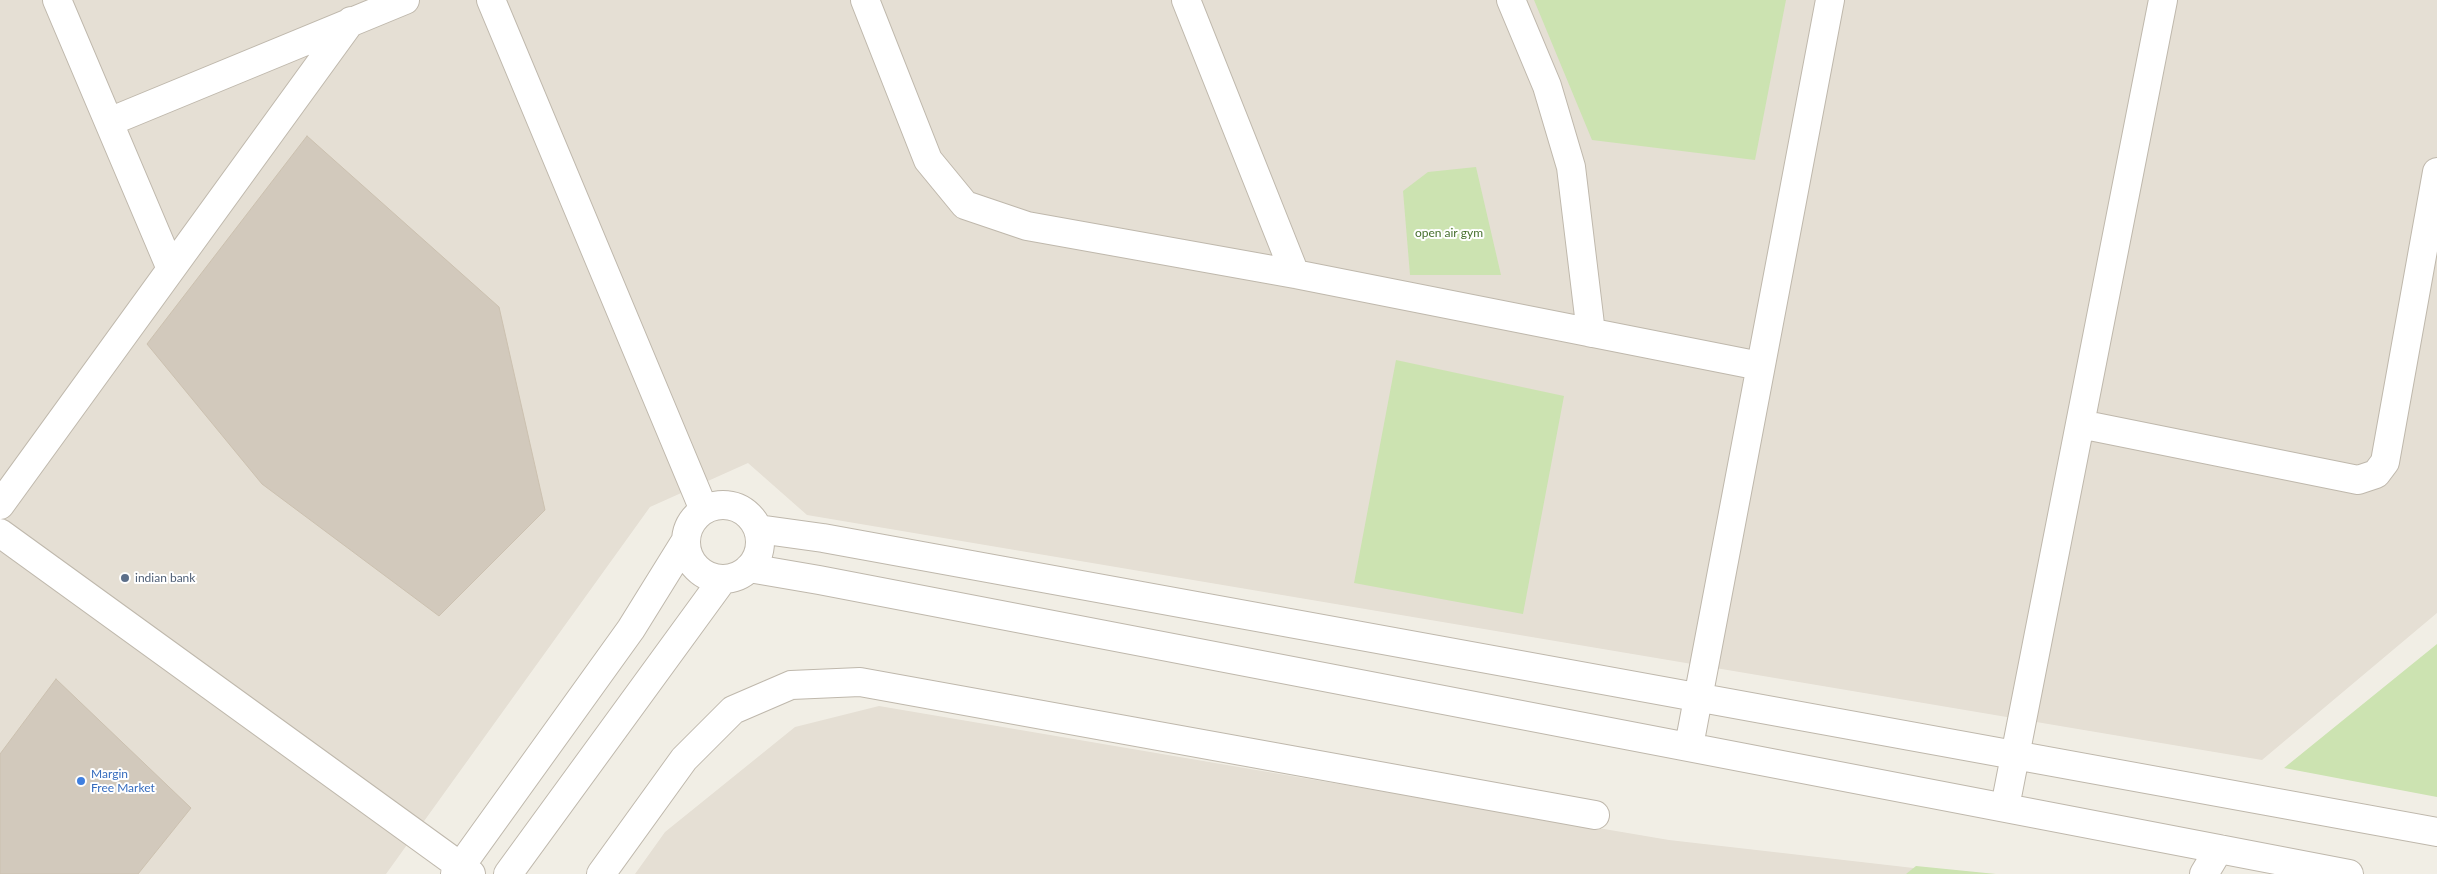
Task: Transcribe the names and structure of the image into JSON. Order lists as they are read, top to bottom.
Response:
{
  "parks": ["open air gym"],
  "places": ["indian bank", "Margin Free Market"]
}
